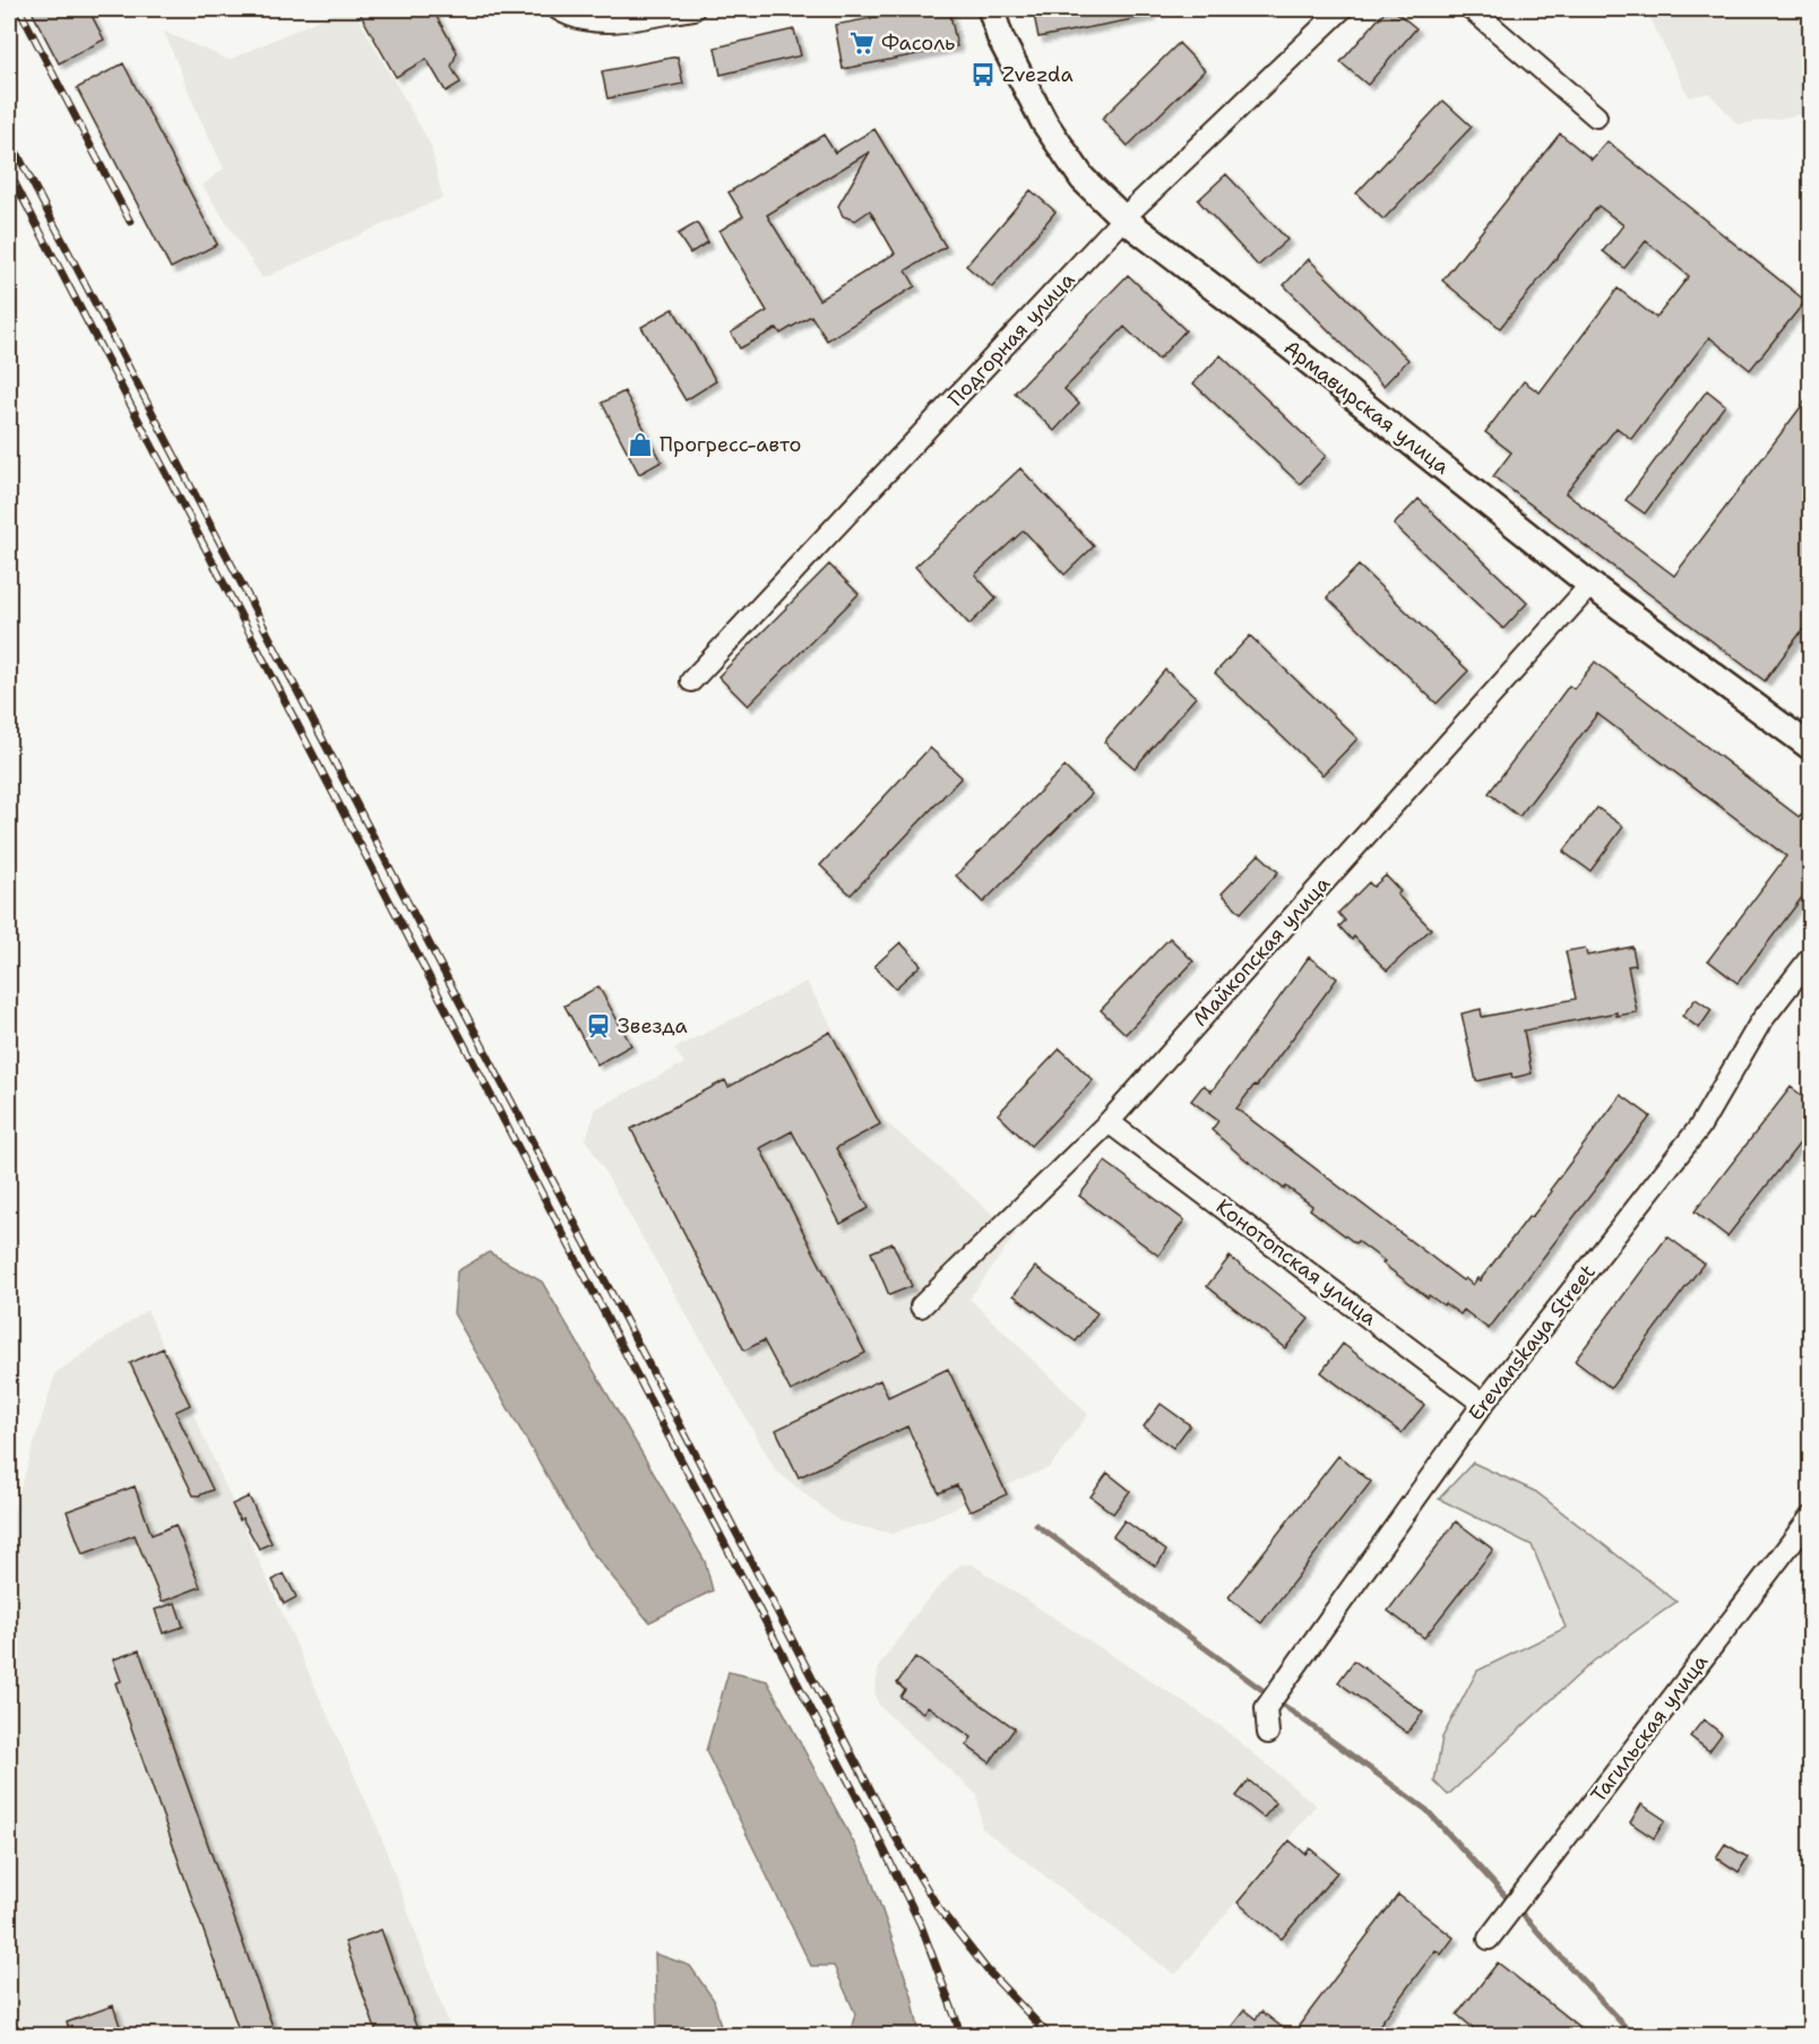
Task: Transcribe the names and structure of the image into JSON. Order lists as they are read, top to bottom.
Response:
{
  "streets": {
    "main road": ["Армавирская улица"],
    "street": [
      "Подгорная улица",
      "Майкопская улица",
      "Конотопская улица",
      "Erevanskaya Street",
      "Тагильская улица"
    ]
  },
  "crossings": [
    ["Подгорная улица", "Армавирская улица"],
    ["Армавирская улица", "Майкопская улица"],
    ["Майкопская улица", "Конотопская улица"],
    ["Конотопская улица", "Erevanskaya Street"]
  ],
  "places": {
    "supermarket": ["Фасоль"],
    "bus stop": ["Zvezda"],
    "shop": ["Прогресс-авто"],
    "station": ["Звезда"]
  }
}
